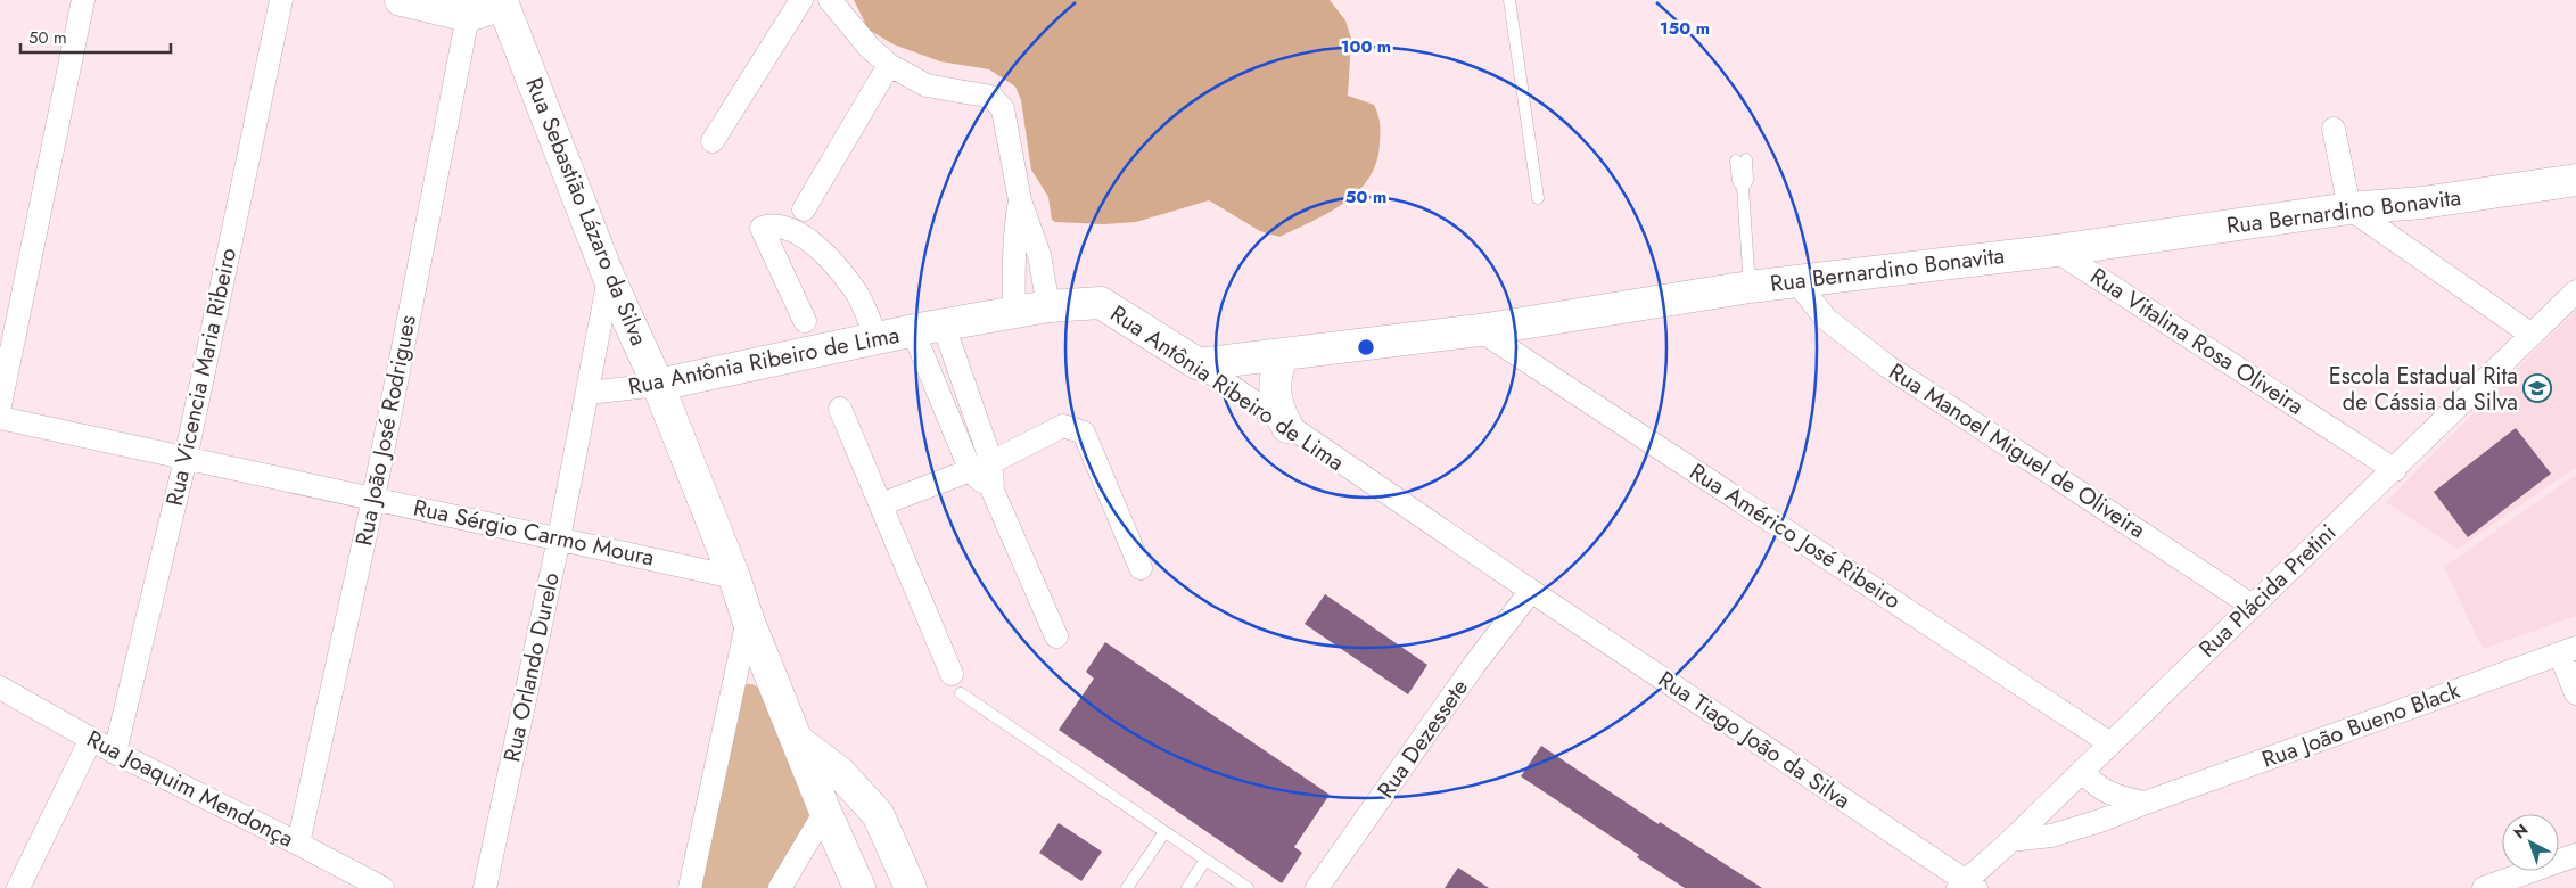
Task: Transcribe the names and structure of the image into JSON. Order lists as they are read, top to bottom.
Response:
{
  "streets": {
    "street": [
      "Rua Sebastião Lázaro da Silva",
      "Rua Bernardino Bonavita",
      "Rua Vitalina Rosa Oliveira",
      "Rua Antônia Ribeiro de Lima",
      "Rua Vicencia Maria Ribeiro",
      "Rua João José Rodrigues",
      "Rua Manoel Miguel de Oliveira",
      "Rua Sérgio Carmo Moura",
      "Rua Américo José Ribeiro",
      "Rua Plácida Pretini",
      "Rua Orlando Durelo",
      "Rua João Bueno Black",
      "Rua Dezessete",
      "Rua Tiago João da Silva",
      "Rua Joaquim Mendonça"
    ]
  },
  "crossings": [
    ["Rua Sebastião Lázaro da Silva", "Rua Antônia Ribeiro de Lima"],
    ["Rua Sebastião Lázaro da Silva", "Rua Sérgio Carmo Moura"],
    ["Rua Sebastião Lázaro da Silva", "Rua Orlando Durelo"],
    ["Rua Bernardino Bonavita", "Rua Vitalina Rosa Oliveira"],
    ["Rua Bernardino Bonavita", "Rua Antônia Ribeiro de Lima"],
    ["Rua Bernardino Bonavita", "Rua Manoel Miguel de Oliveira"],
    ["Rua Bernardino Bonavita", "Rua Américo José Ribeiro"],
    ["Rua Vitalina Rosa Oliveira", "Rua Plácida Pretini"],
    ["Rua Antônia Ribeiro de Lima", "Rua Orlando Durelo"],
    ["Rua Antônia Ribeiro de Lima", "Rua Dezessete"],
    ["Rua Antônia Ribeiro de Lima", "Rua Tiago João da Silva"],
    ["Rua Vicencia Maria Ribeiro", "Rua Sérgio Carmo Moura"],
    ["Rua Vicencia Maria Ribeiro", "Rua Joaquim Mendonça"],
    ["Rua João José Rodrigues", "Rua Sérgio Carmo Moura"],
    ["Rua João José Rodrigues", "Rua Joaquim Mendonça"],
    ["Rua Manoel Miguel de Oliveira", "Rua Plácida Pretini"],
    ["Rua Sérgio Carmo Moura", "Rua Orlando Durelo"],
    ["Rua Américo José Ribeiro", "Rua Plácida Pretini"],
    ["Rua Plácida Pretini", "Rua João Bueno Black"],
    ["Rua Plácida Pretini", "Rua Tiago João da Silva"],
    ["Rua Dezessete", "Rua Tiago João da Silva"]
  ],
  "places": {
    "school or university": ["Escola Estadual Rita de Cássia da Silva"]
  },
  "scale_bar": "50 m",
  "north": "top left",
  "rings": ["150 m", "100 m", "50 m"]
}
